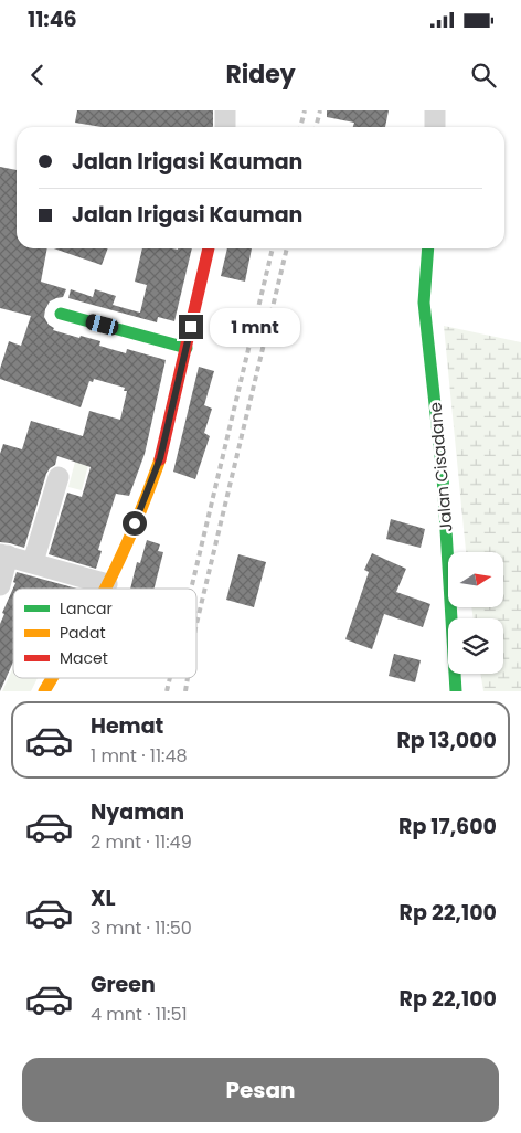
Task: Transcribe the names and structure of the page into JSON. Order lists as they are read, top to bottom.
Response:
{
  "streets": {
    "street": ["Jalan Cisadane"]
  },
  "legend": ["Lancar", "Padat", "Macet"],
  "north": "right",
  "page": {
    "status": "11:46",
    "header": "Ridey",
    "banner": ["Jalan Irigasi Kauman", "Jalan Irigasi Kauman"],
    "bubble": "1 mnt",
    "list": [
      {
        "name": "Hemat",
        "note": "1 mnt · 11:48",
        "value": "Rp 13,000"
      },
      {
        "name": "Nyaman",
        "note": "2 mnt · 11:49",
        "value": "Rp 17,600"
      },
      {
        "name": "XL",
        "note": "3 mnt · 11:50",
        "value": "Rp 22,100"
      },
      {
        "name": "Green",
        "note": "4 mnt · 11:51",
        "value": "Rp 22,100"
      }
    ],
    "buttons": "Pesan"
  }
}
